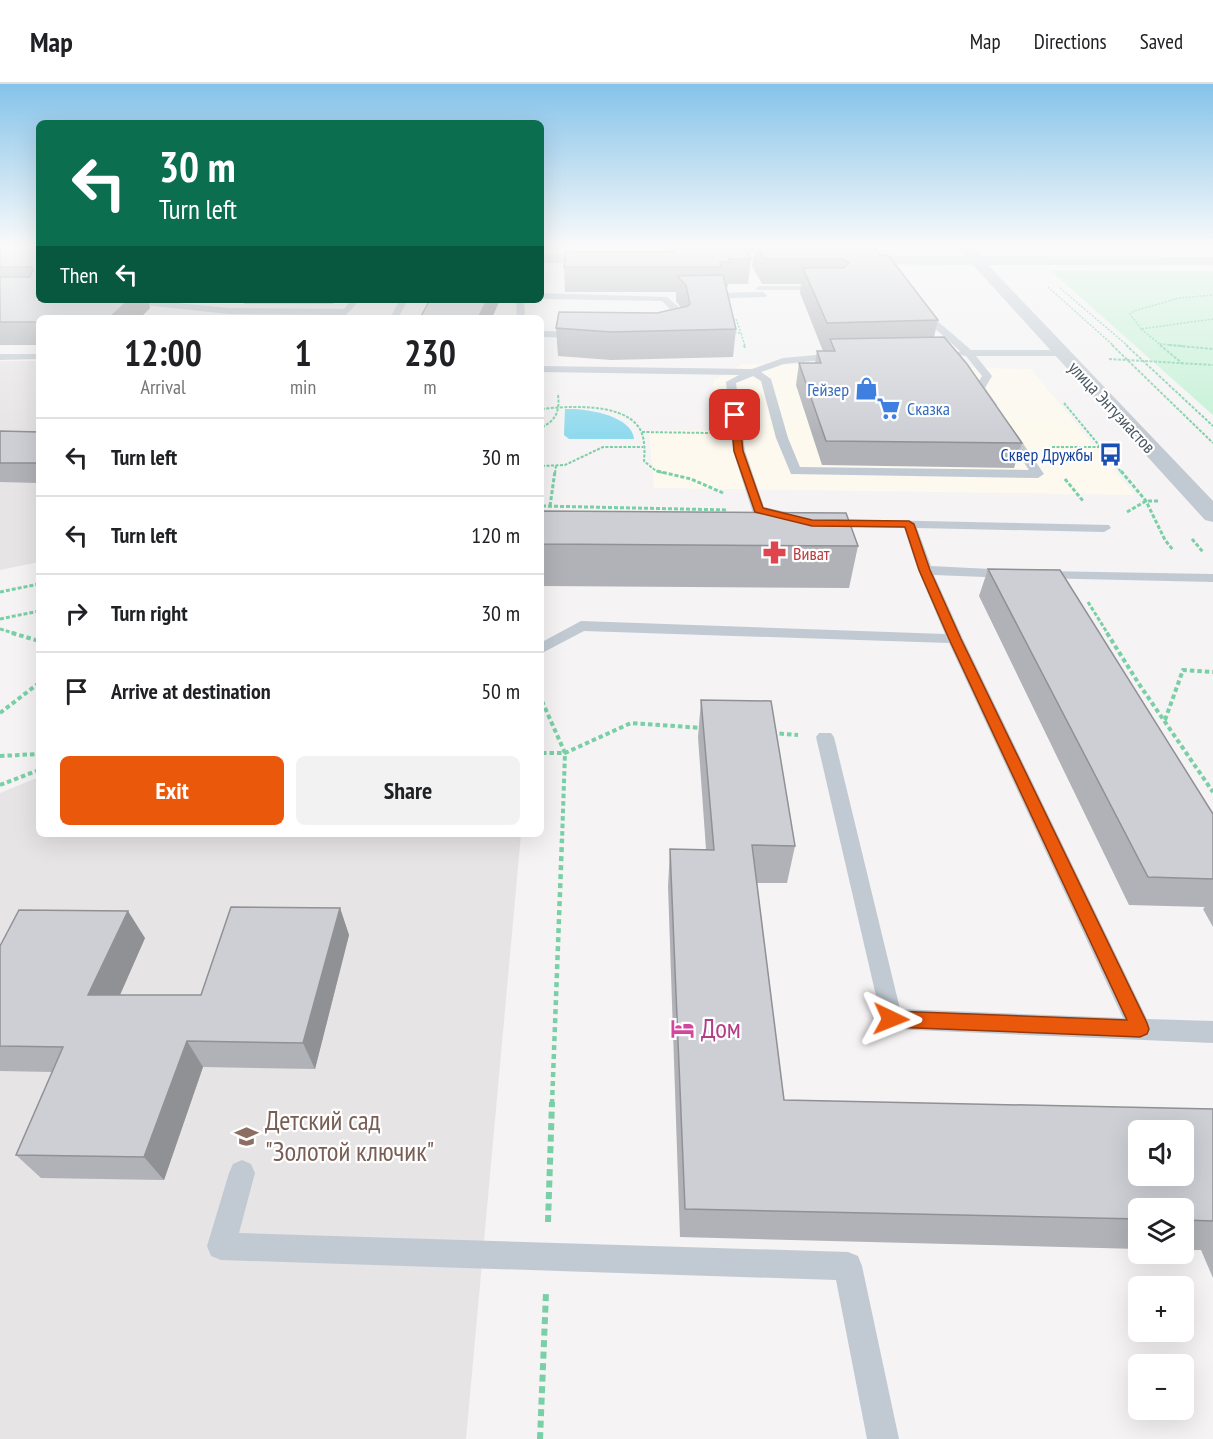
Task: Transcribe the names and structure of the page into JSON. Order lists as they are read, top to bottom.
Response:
{
  "streets": {
    "street": ["улица Энтузиастов"]
  },
  "places": {
    "shop": ["Гейзер"],
    "supermarket": ["Сказка"],
    "bus stop": ["Сквер Дружбы"],
    "pharmacy": ["Виват"],
    "hotel": ["Дом"],
    "school or university": ["Детский сад \"Золотой ключик\""]
  },
  "page": {
    "header": "Map",
    "nav": ["Map", "Directions", "Saved"],
    "turn": ["30 m", "Turn left"],
    "then": "Then",
    "eta": [
      "12:00",
      "Arrival",
      "1",
      "min",
      "230",
      "m"
    ],
    "list": [
      {
        "name": "Turn left",
        "value": "30 m"
      },
      {
        "name": "Turn left",
        "value": "120 m"
      },
      {
        "name": "Turn right",
        "value": "30 m"
      },
      {
        "name": "Arrive at destination",
        "value": "50 m"
      }
    ],
    "buttons": ["Exit", "Share"],
    "map_buttons": ["+", "−"]
  }
}
